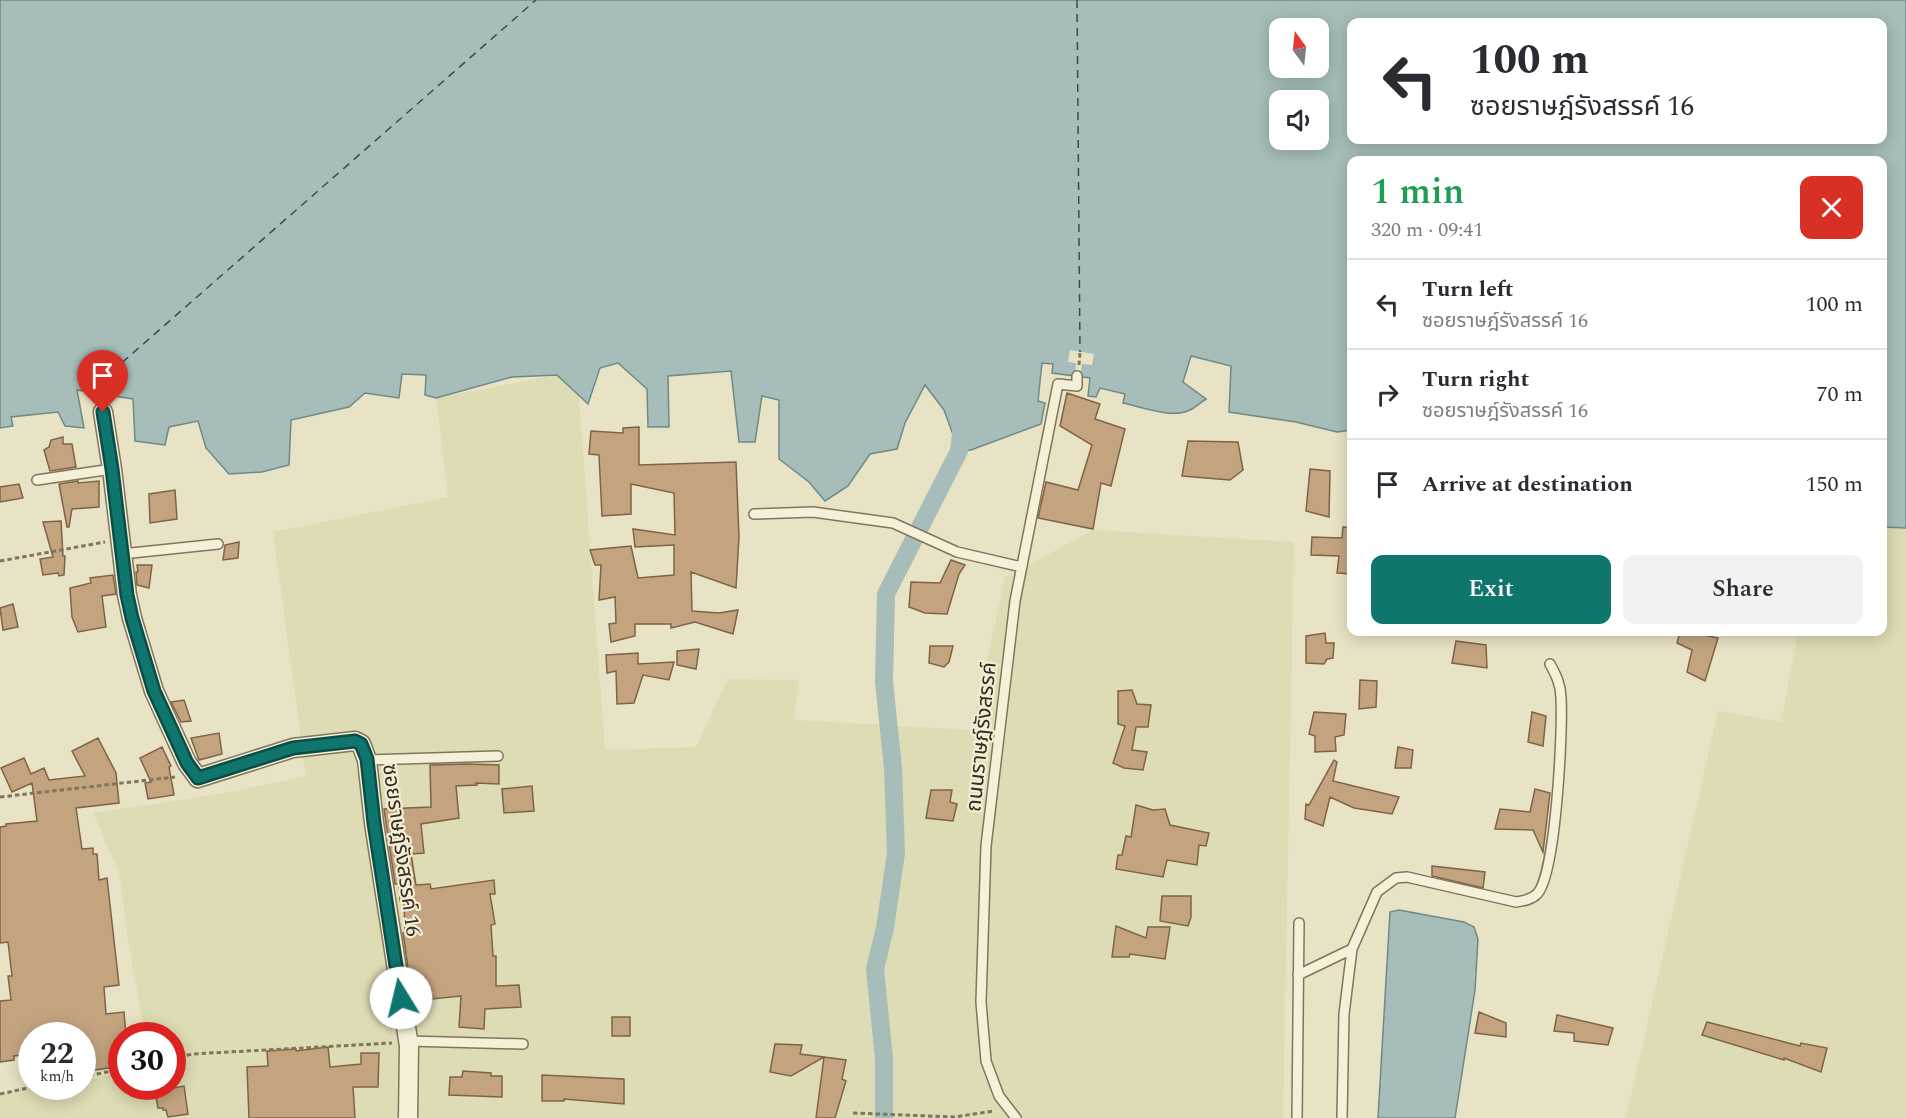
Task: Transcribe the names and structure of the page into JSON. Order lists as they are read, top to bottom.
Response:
{
  "streets": {
    "street": ["ซอยราษฎ์รังสรรค์ 16"],
    "lane": ["ถนนราษฎ์รังสรรค์"]
  },
  "north": "top",
  "page": {
    "turn": ["100 m", "ซอยราษฎ์รังสรรค์ 16"],
    "heading": ["1 min", "320 m · 09:41"],
    "list": [
      {
        "name": "Turn left",
        "note": "ซอยราษฎ์รังสรรค์ 16",
        "value": "100 m"
      },
      {
        "name": "Turn right",
        "note": "ซอยราษฎ์รังสรรค์ 16",
        "value": "70 m"
      },
      {
        "name": "Arrive at destination",
        "value": "150 m"
      }
    ],
    "buttons": ["Exit", "Share"],
    "speed": "22 km/h",
    "limit": "30"
  }
}
